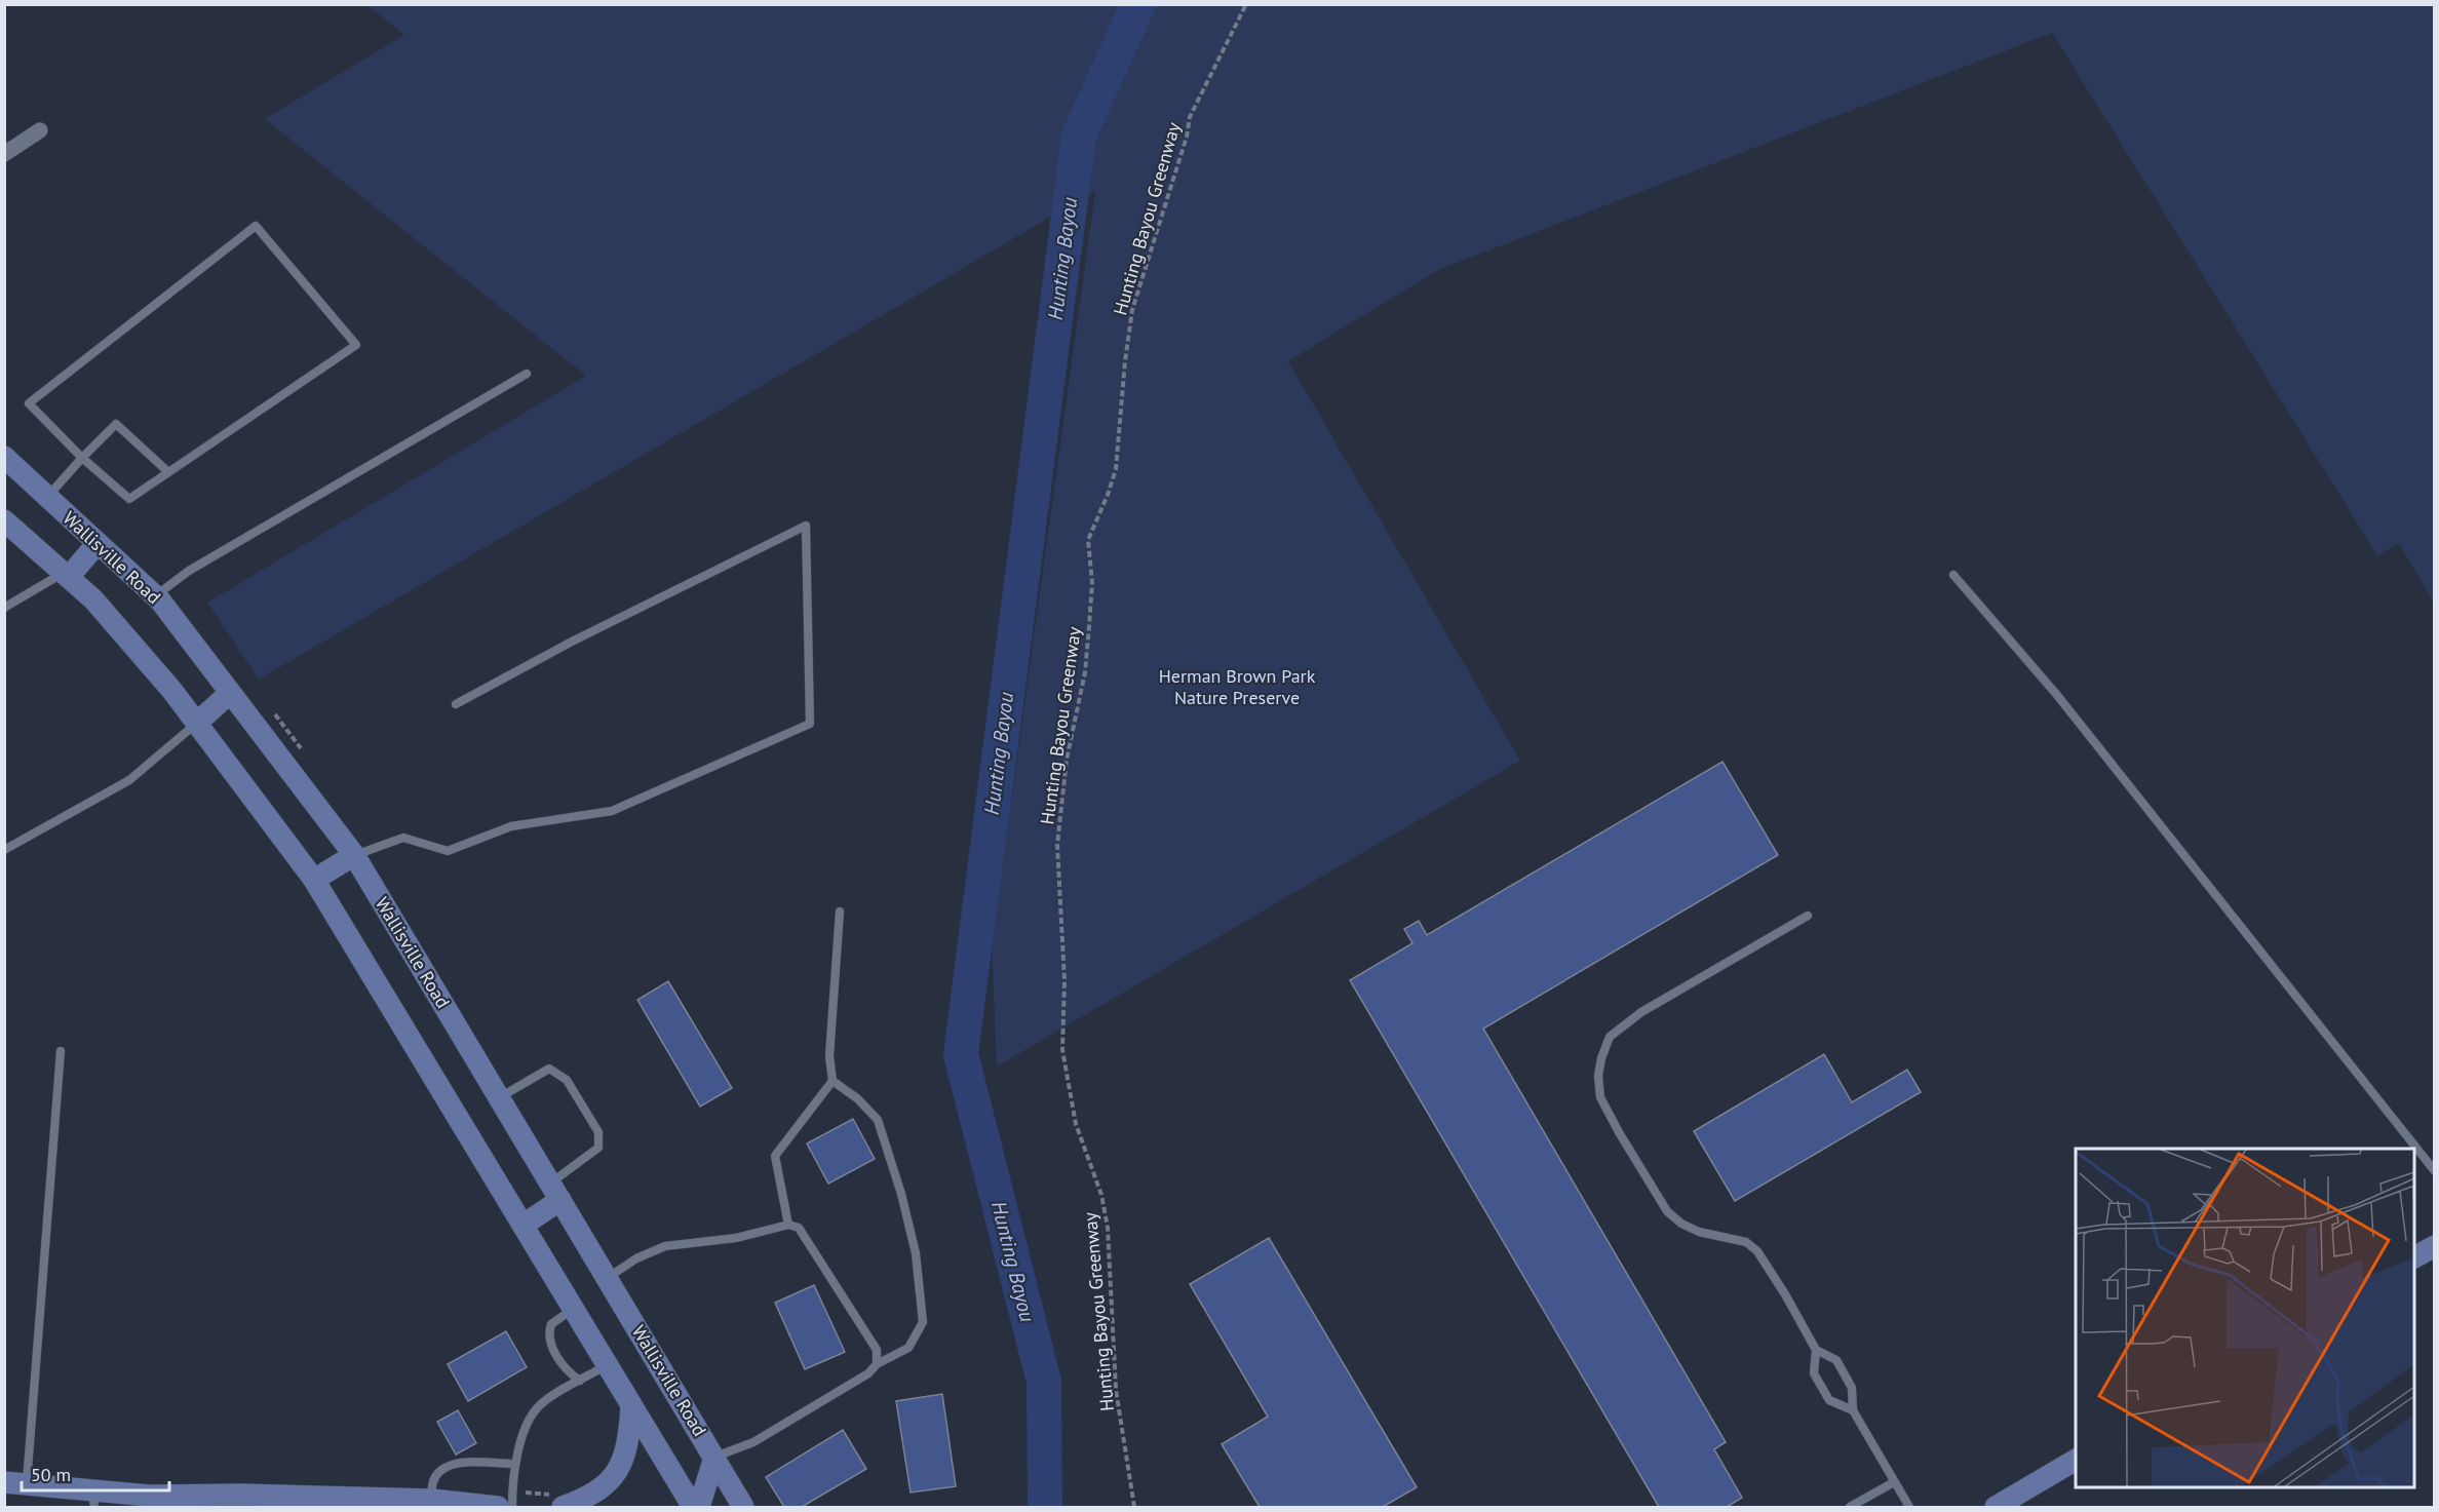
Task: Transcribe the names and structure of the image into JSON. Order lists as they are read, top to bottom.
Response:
{
  "streets": {
    "main road": ["Wallisville Road"],
    "path": ["Hunting Bayou Greenway"]
  },
  "water": ["Hunting Bayou"],
  "parks": ["Herman Brown Park Nature Preserve"],
  "scale_bar": "50 m"
}
